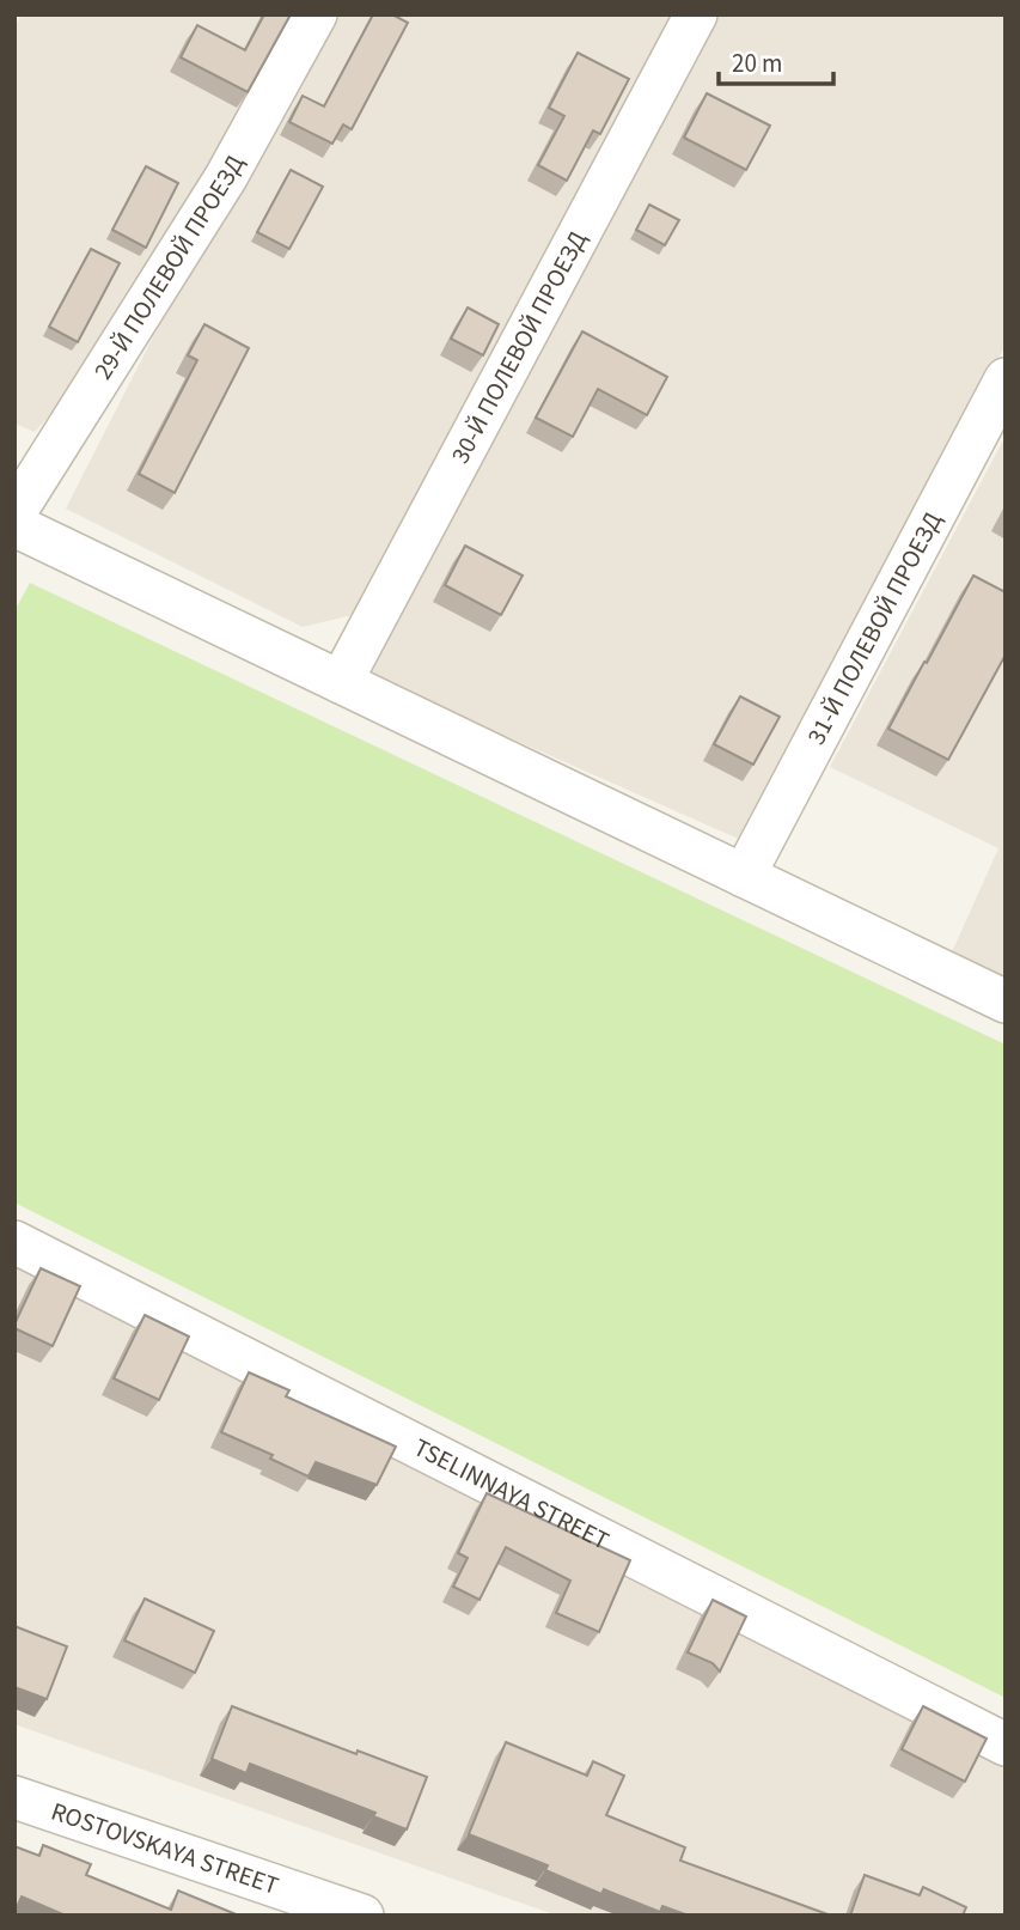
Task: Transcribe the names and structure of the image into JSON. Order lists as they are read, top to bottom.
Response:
{
  "streets": {
    "street": [
      "29-Й ПОЛЕВОЙ ПРОЕЗД",
      "30-Й ПОЛЕВОЙ ПРОЕЗД",
      "31-Й ПОЛЕВОЙ ПРОЕЗД",
      "TSELINNAYA STREET",
      "ROSTOVSKAYA STREET"
    ]
  },
  "scale_bar": "20 m"
}
